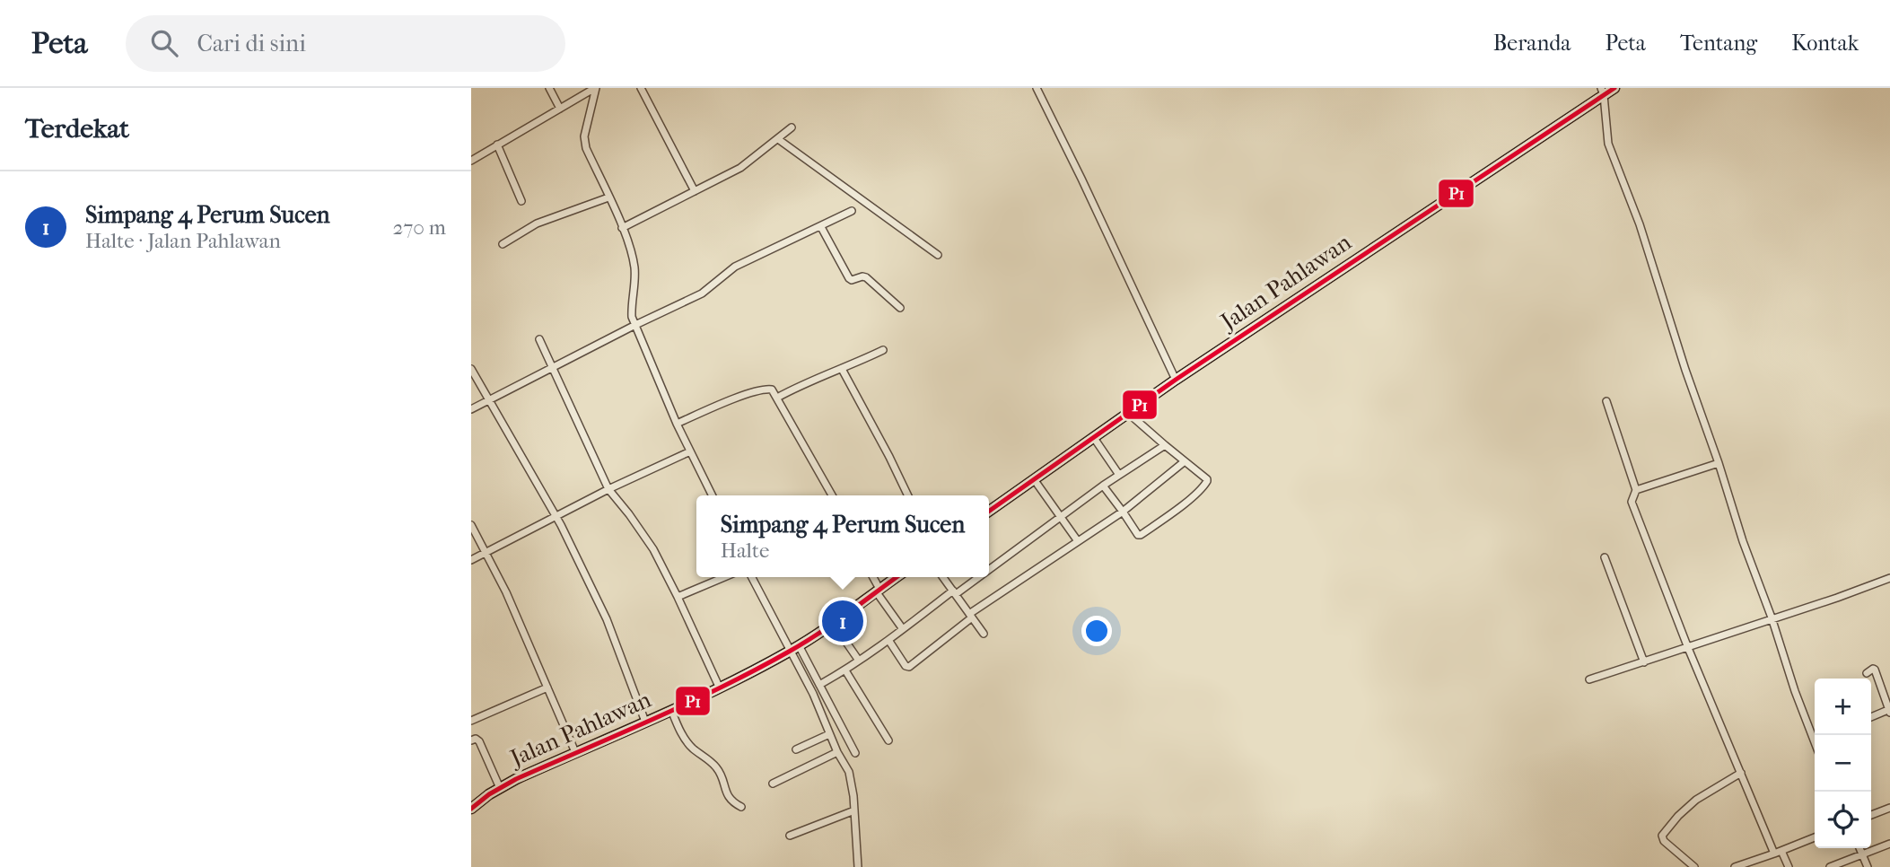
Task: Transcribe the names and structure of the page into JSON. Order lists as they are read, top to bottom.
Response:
{
  "streets": {
    "main road": ["Jalan Pahlawan"]
  },
  "lines": ["transit line P1"],
  "page": {
    "header": "Peta",
    "search": "Cari di sini",
    "nav": [
      "Beranda",
      "Peta",
      "Tentang",
      "Kontak"
    ],
    "heading": "Terdekat",
    "list": [
      {
        "mark": "1",
        "name": "Simpang 4 Perum Sucen",
        "note": "Halte · Jalan Pahlawan",
        "value": "270 m"
      }
    ],
    "popup": ["Simpang 4 Perum Sucen", "Halte"],
    "pins": "1",
    "map_buttons": ["+", "−"]
  }
}
